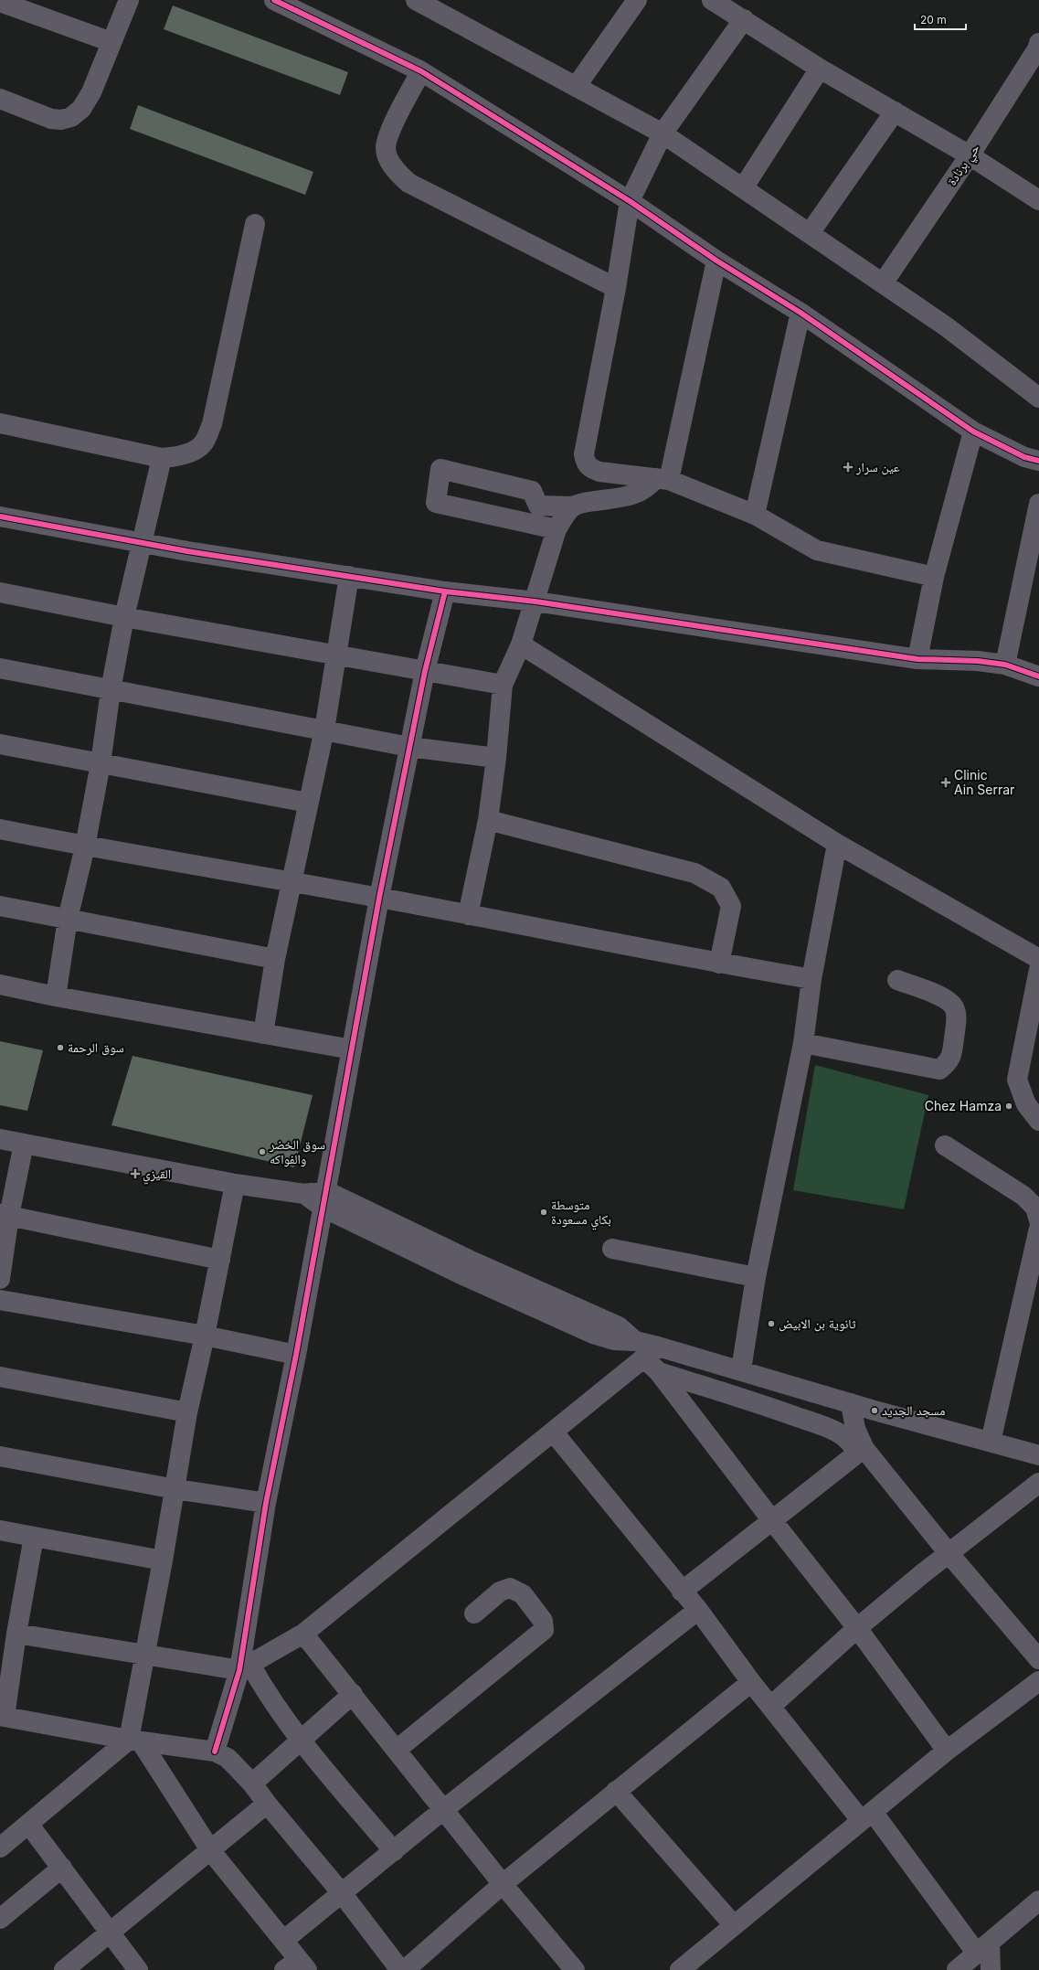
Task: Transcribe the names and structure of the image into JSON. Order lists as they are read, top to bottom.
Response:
{
  "streets": {
    "street": ["حي برنادة"]
  },
  "places": {
    "health": ["عين سرار", "Clinic Ain Serrar", "القيزي"],
    "other": [
      "سوق الرحمة",
      "Chez Hamza",
      "سوق الخضر والفواكه",
      "متوسطة بكاي مسعودة",
      "ثانوية بن الابيض",
      "مسجد الجديد"
    ]
  },
  "scale_bar": "20 m"
}
